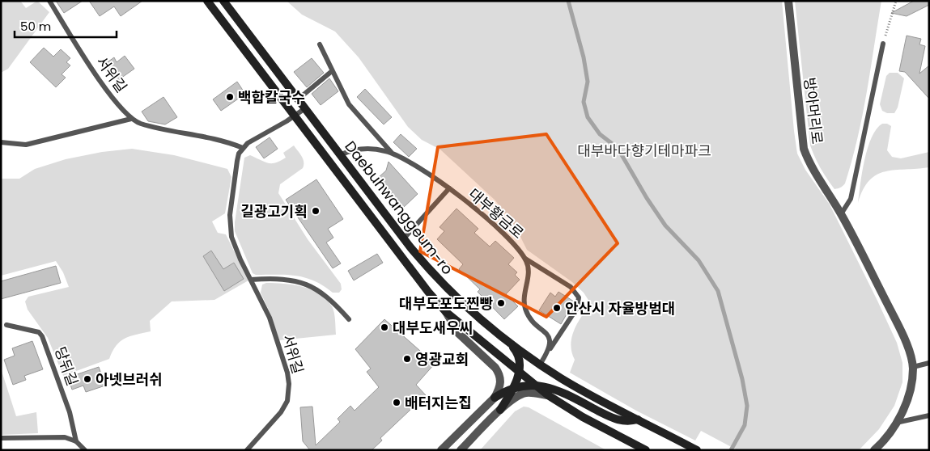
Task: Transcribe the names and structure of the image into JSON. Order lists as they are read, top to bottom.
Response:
{
  "streets": {
    "main road": ["Daebuhwanggeum-ro"],
    "street": ["방아머리로"],
    "lane": ["서위길", "대부황금로", "당뒤길"]
  },
  "crossings": [
    ["Daebuhwanggeum-ro", "대부황금로"]
  ],
  "parks": ["대부바다향기테마파크"],
  "places": [
    "백합칼국수",
    "길광고기획",
    "대부도포도찐빵",
    "안산시 자율방범대",
    "대부도새우씨",
    "영광교회",
    "아넷브러쉬",
    "배터지는집"
  ],
  "scale_bar": "50 m"
}
